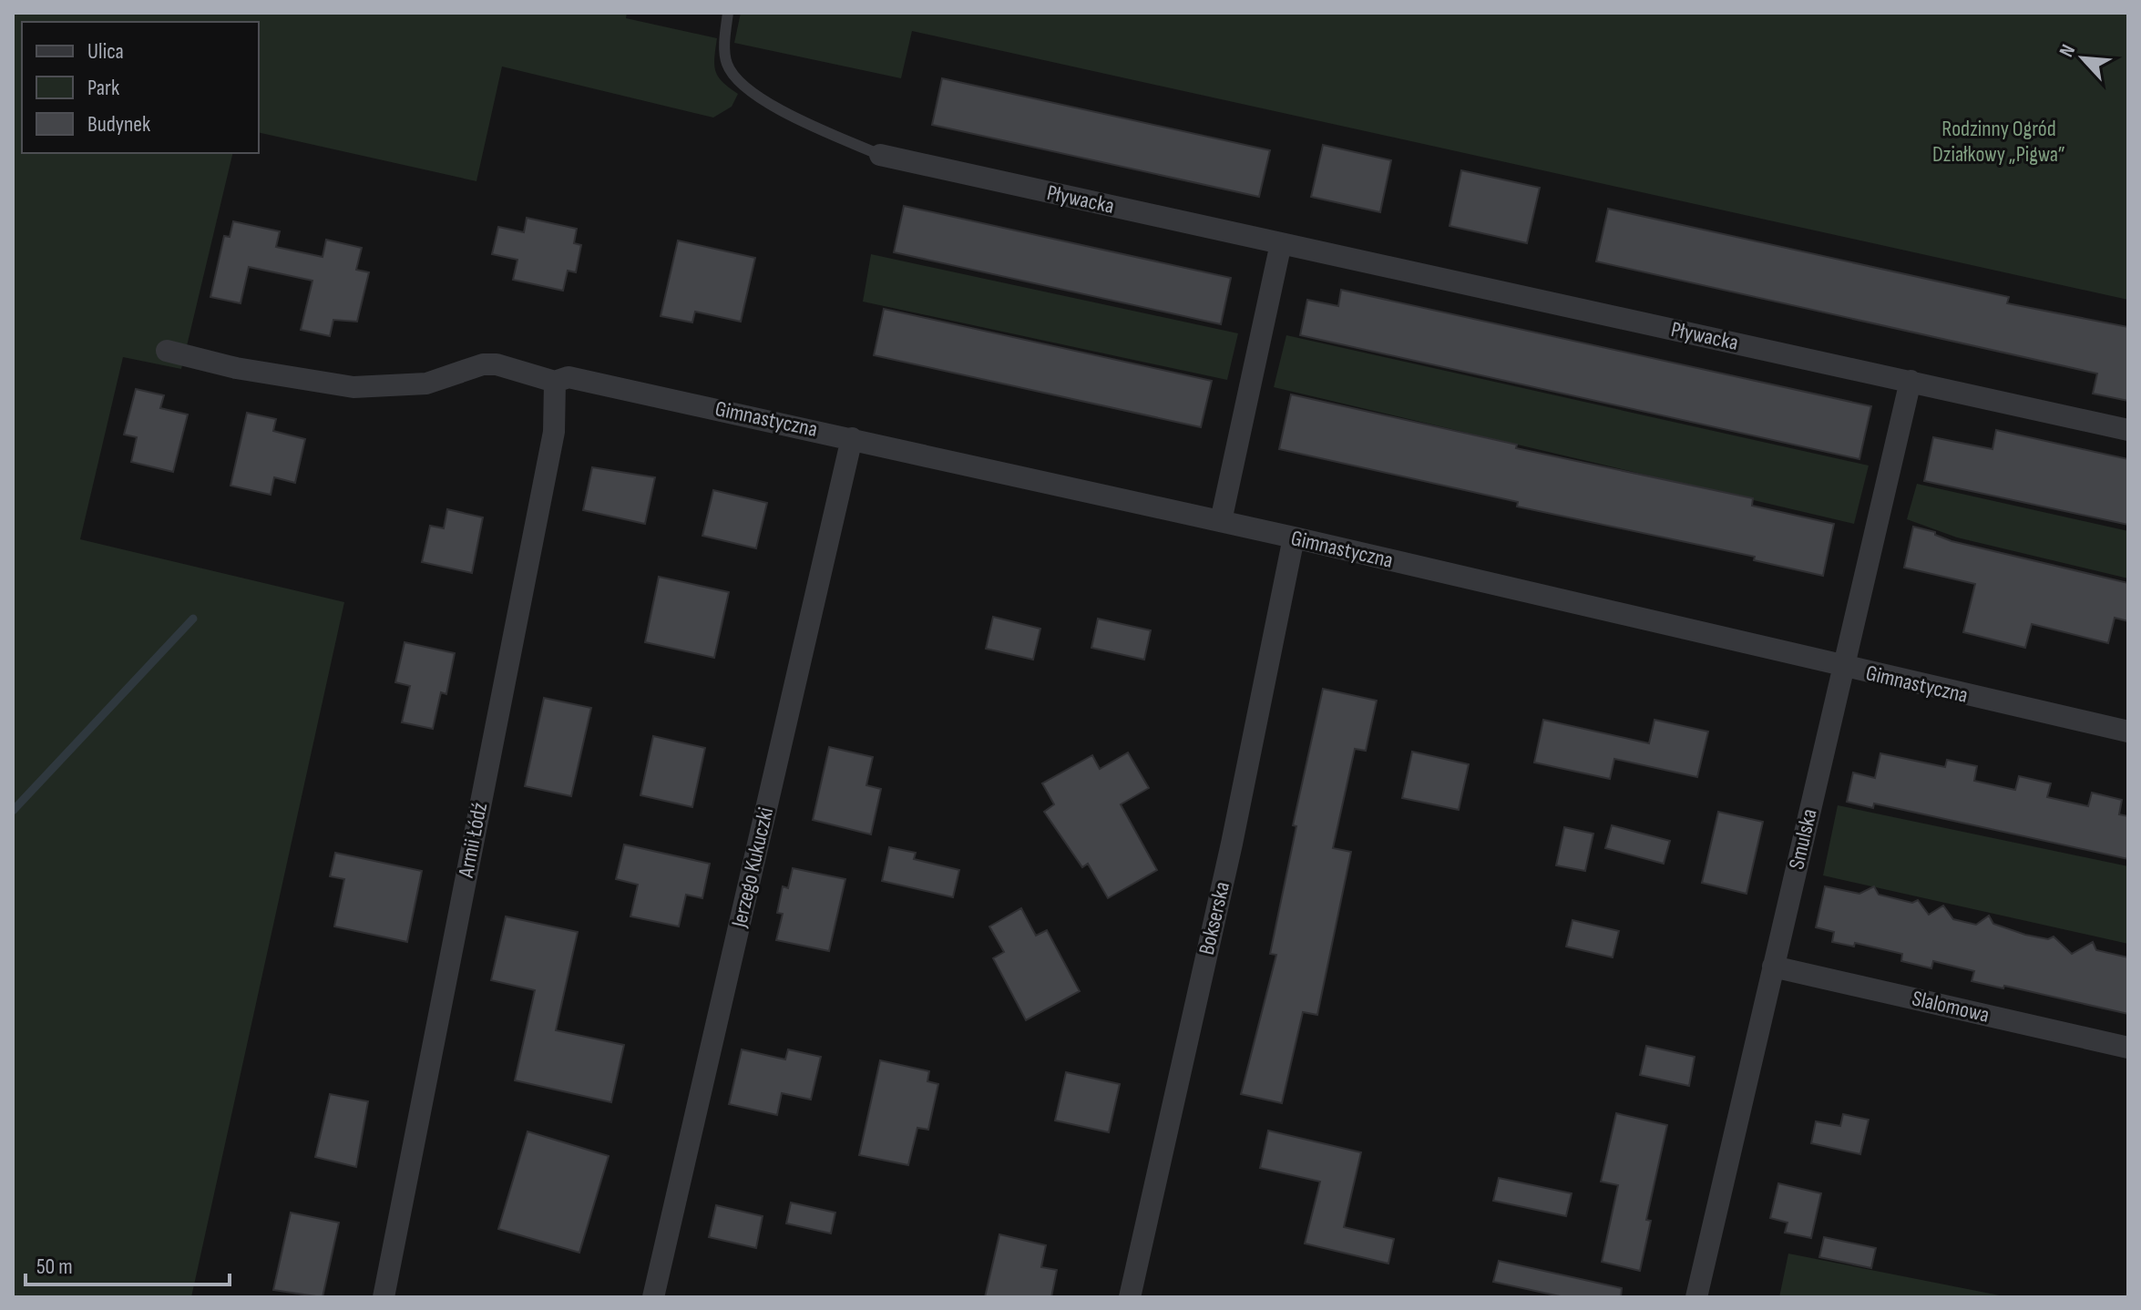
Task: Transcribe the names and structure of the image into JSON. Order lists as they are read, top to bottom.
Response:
{
  "streets": {
    "street": [
      "Pływacka",
      "Gimnastyczna",
      "Smulska",
      "Armii Łódź",
      "Jerzego Kukuczki",
      "Bokserska",
      "Slalomowa"
    ]
  },
  "crossings": [
    ["Pływacka", "Smulska"],
    ["Gimnastyczna", "Smulska"],
    ["Gimnastyczna", "Armii Łódź"],
    ["Gimnastyczna", "Jerzego Kukuczki"],
    ["Gimnastyczna", "Bokserska"],
    ["Smulska", "Slalomowa"]
  ],
  "parks": ["Rodzinny Ogród Działkowy „Pigwa”"],
  "legend": ["Ulica", "Park", "Budynek"],
  "scale_bar": "50 m",
  "north": "top left"
}
